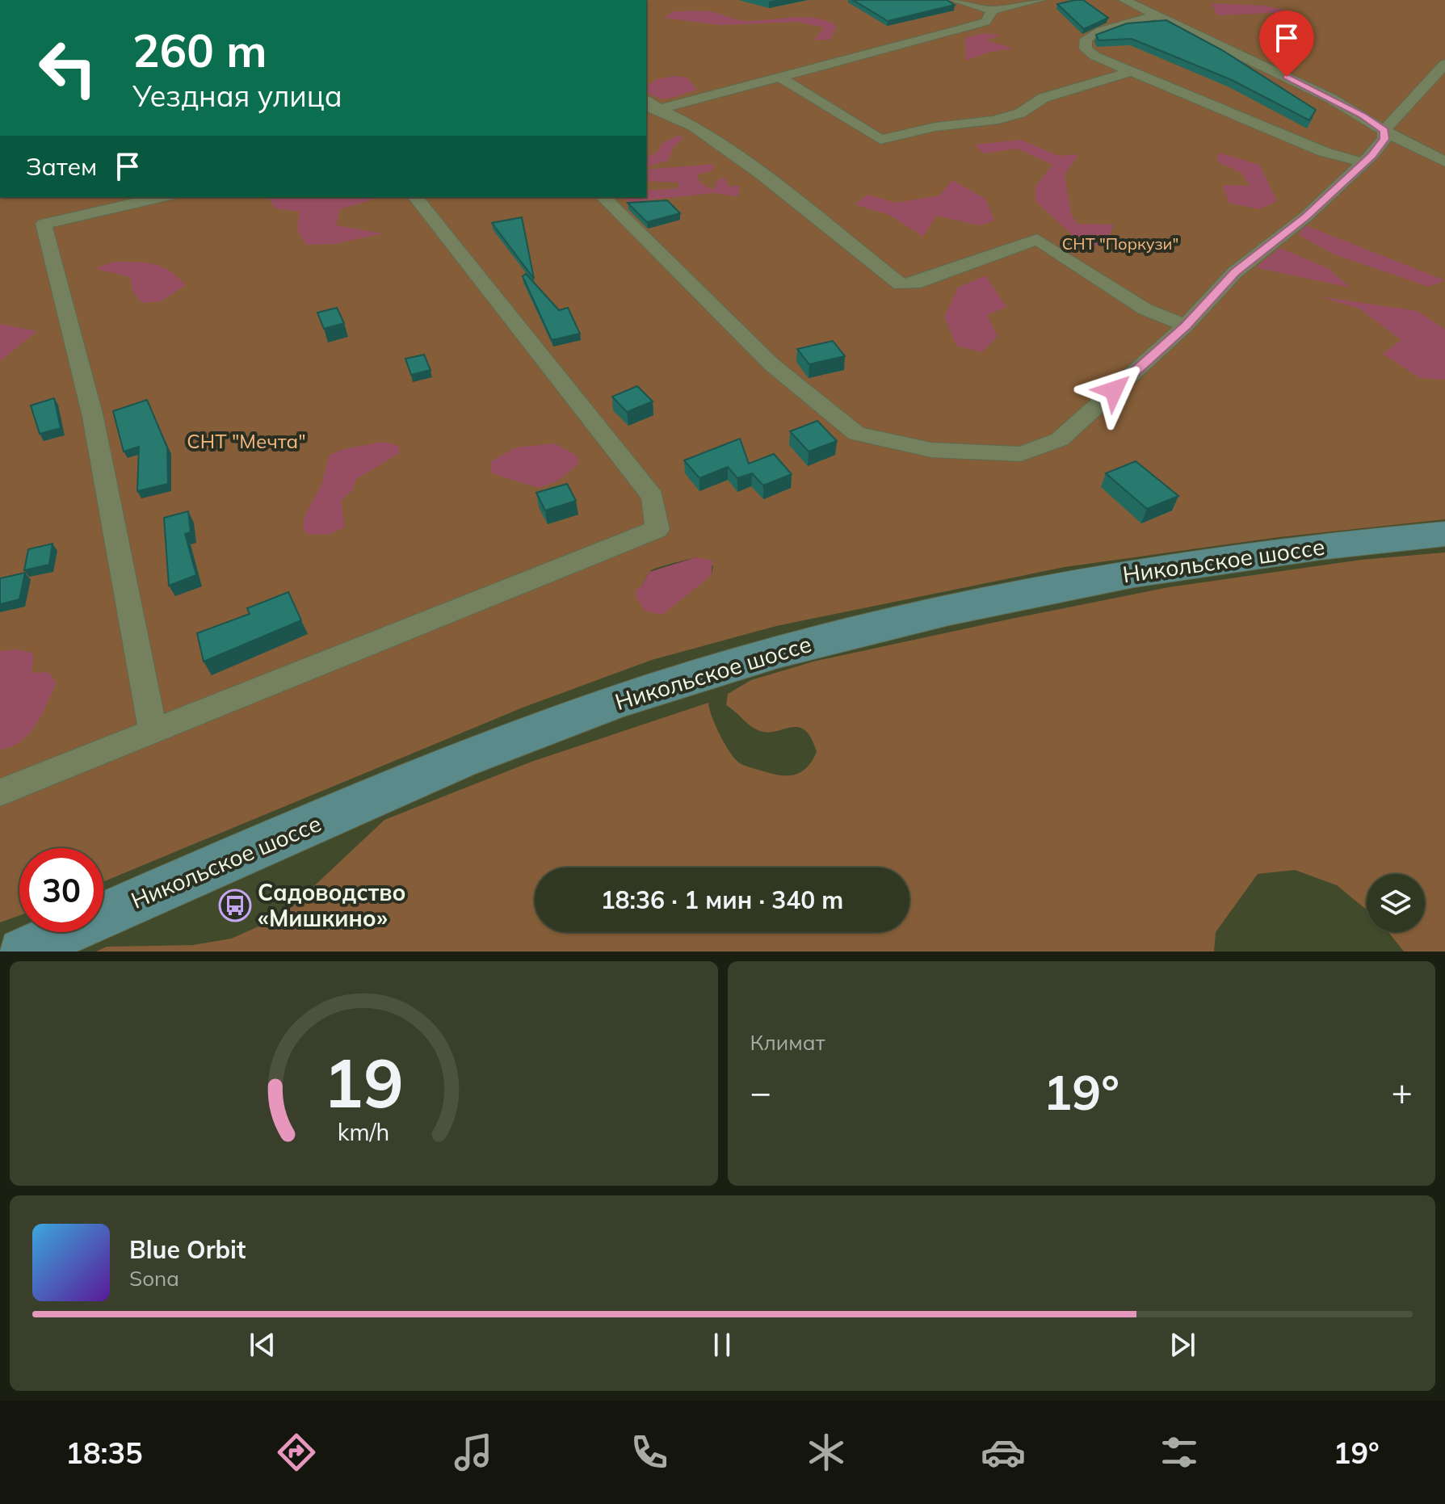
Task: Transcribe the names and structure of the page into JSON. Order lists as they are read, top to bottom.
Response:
{
  "streets": {
    "main road": ["Никольское шоссе"]
  },
  "parks": ["СНТ \"Поркузи\"", "СНТ \"Мечта\""],
  "places": {
    "bus stop": ["Садоводство «Мишкино»"]
  },
  "page": {
    "turn": ["260 m", "Уездная улица"],
    "then": "Затем",
    "limit": "30",
    "trip": "18:36 · 1 мин · 340 m",
    "tile": "Климат",
    "heat": ["−", "19°", "+"],
    "song": ["Blue Orbit", "Sona"],
    "tabs": ["18:35", "19°"],
    "gauge": ["19", "km/h"]
  }
}
